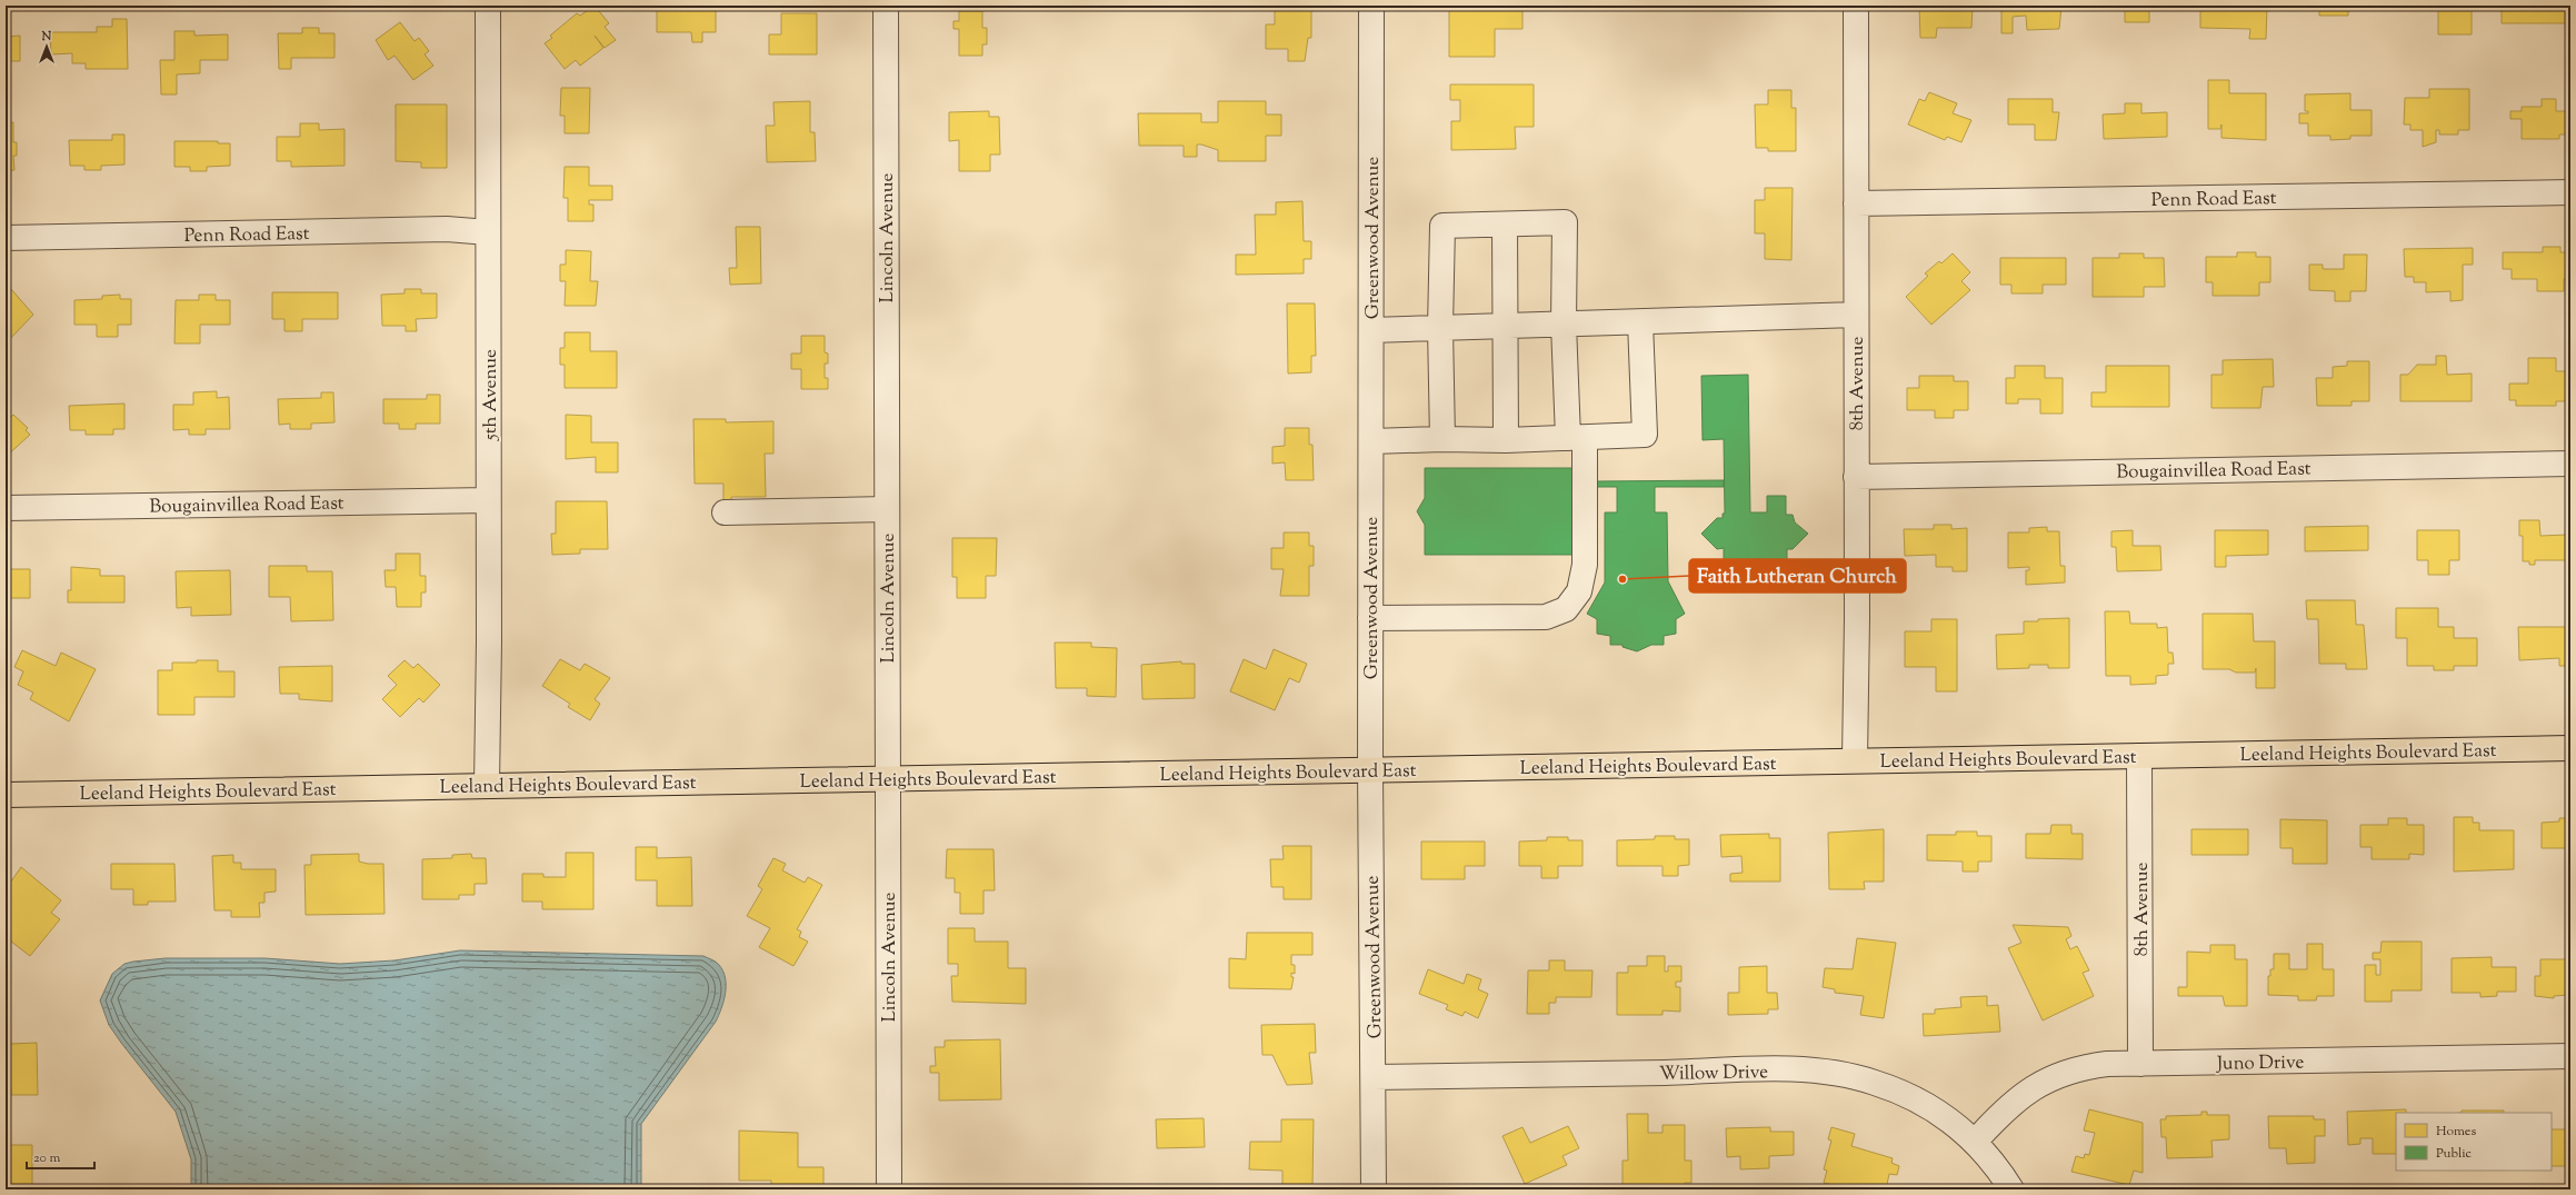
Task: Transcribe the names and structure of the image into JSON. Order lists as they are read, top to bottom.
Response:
{
  "streets": {
    "main road": ["Leeland Heights Boulevard East"],
    "street": [
      "Penn Road East",
      "Lincoln Avenue",
      "Greenwood Avenue",
      "8th Avenue",
      "5th Avenue",
      "Bougainvillea Road East",
      "Juno Drive",
      "Willow Drive"
    ]
  },
  "crossings": [
    ["Penn Road East", "8th Avenue"],
    ["Penn Road East", "5th Avenue"],
    ["Lincoln Avenue", "Leeland Heights Boulevard East"],
    ["Greenwood Avenue", "Leeland Heights Boulevard East"],
    ["Greenwood Avenue", "Willow Drive"],
    ["8th Avenue", "Bougainvillea Road East"],
    ["8th Avenue", "Leeland Heights Boulevard East"],
    ["8th Avenue", "Juno Drive"],
    ["5th Avenue", "Bougainvillea Road East"],
    ["5th Avenue", "Leeland Heights Boulevard East"],
    ["Juno Drive", "Willow Drive"]
  ],
  "places": ["Faith Lutheran Church"],
  "legend": ["Homes", "Public"],
  "scale_bar": "20 m",
  "north": "top"
}
